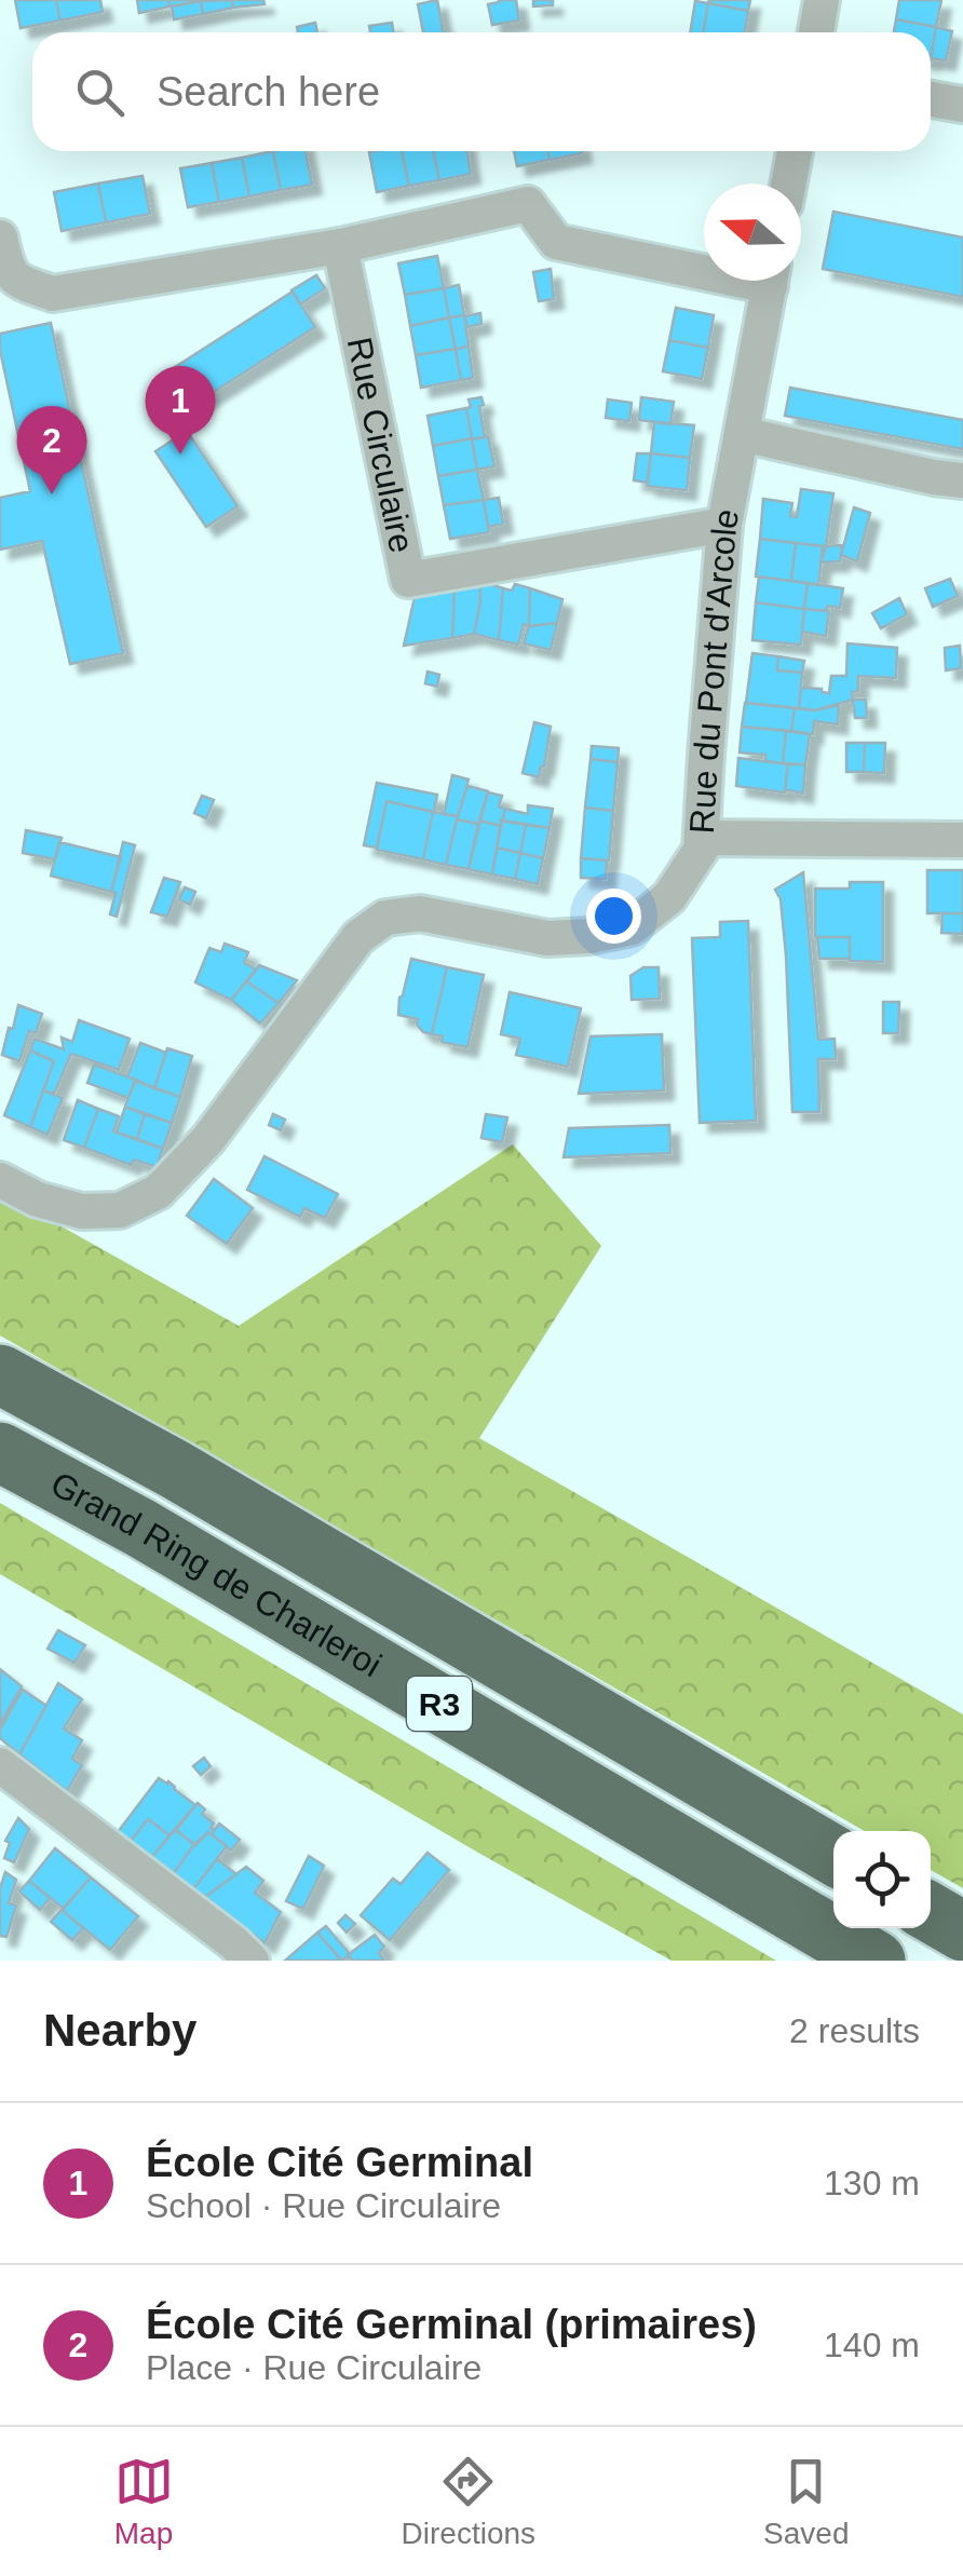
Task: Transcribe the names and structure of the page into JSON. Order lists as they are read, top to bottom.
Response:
{
  "streets": {
    "highway": ["Grand Ring de Charleroi", "R3"],
    "street": ["Rue Circulaire", "Rue du Pont d'Arcole"]
  },
  "crossings": [
    ["Rue Circulaire", "Rue du Pont d'Arcole"]
  ],
  "north": "left",
  "page": {
    "search": "Search here",
    "pins": ["1", "2"],
    "heading": ["Nearby", "2 results"],
    "list": [
      {
        "mark": "1",
        "name": "École Cité Germinal",
        "note": "School · Rue Circulaire",
        "value": "130 m"
      },
      {
        "mark": "2",
        "name": "École Cité Germinal (primaires)",
        "note": "Place · Rue Circulaire",
        "value": "140 m"
      }
    ],
    "nav": ["Map", "Directions", "Saved"]
  }
}
